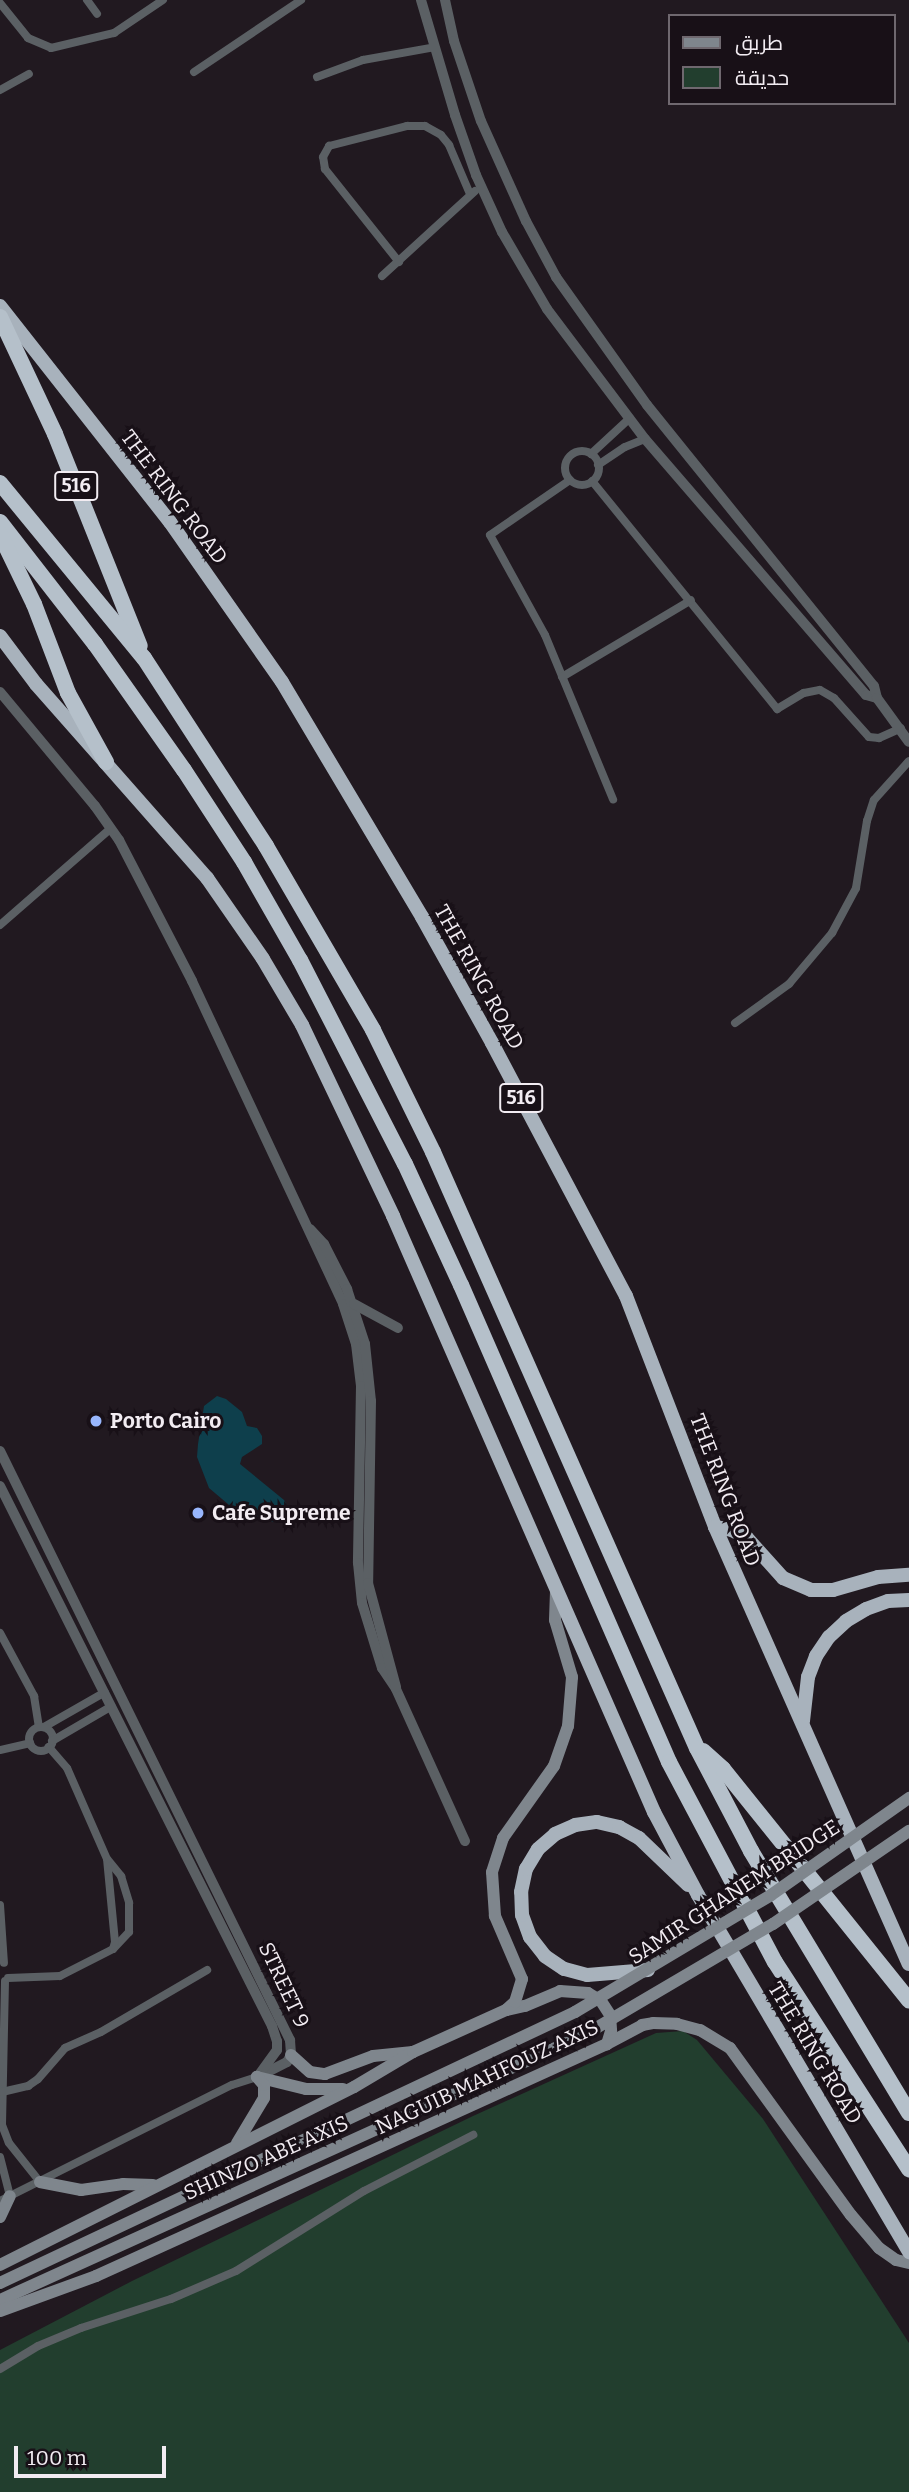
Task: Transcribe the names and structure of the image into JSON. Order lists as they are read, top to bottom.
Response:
{
  "streets": {
    "highway": ["516", "THE RING ROAD"],
    "main road": ["SAMIR GHANEM BRIDGE", "NAGUIB MAHFOUZ AXIS", "SHINZO ABE AXIS"],
    "street": ["STREET 9"]
  },
  "crossings": [
    ["SAMIR GHANEM BRIDGE", "SHINZO ABE AXIS"]
  ],
  "places": ["Porto Cairo", "Cafe Supreme"],
  "legend": ["طريق", "حديقة"],
  "scale_bar": "100 m"
}
